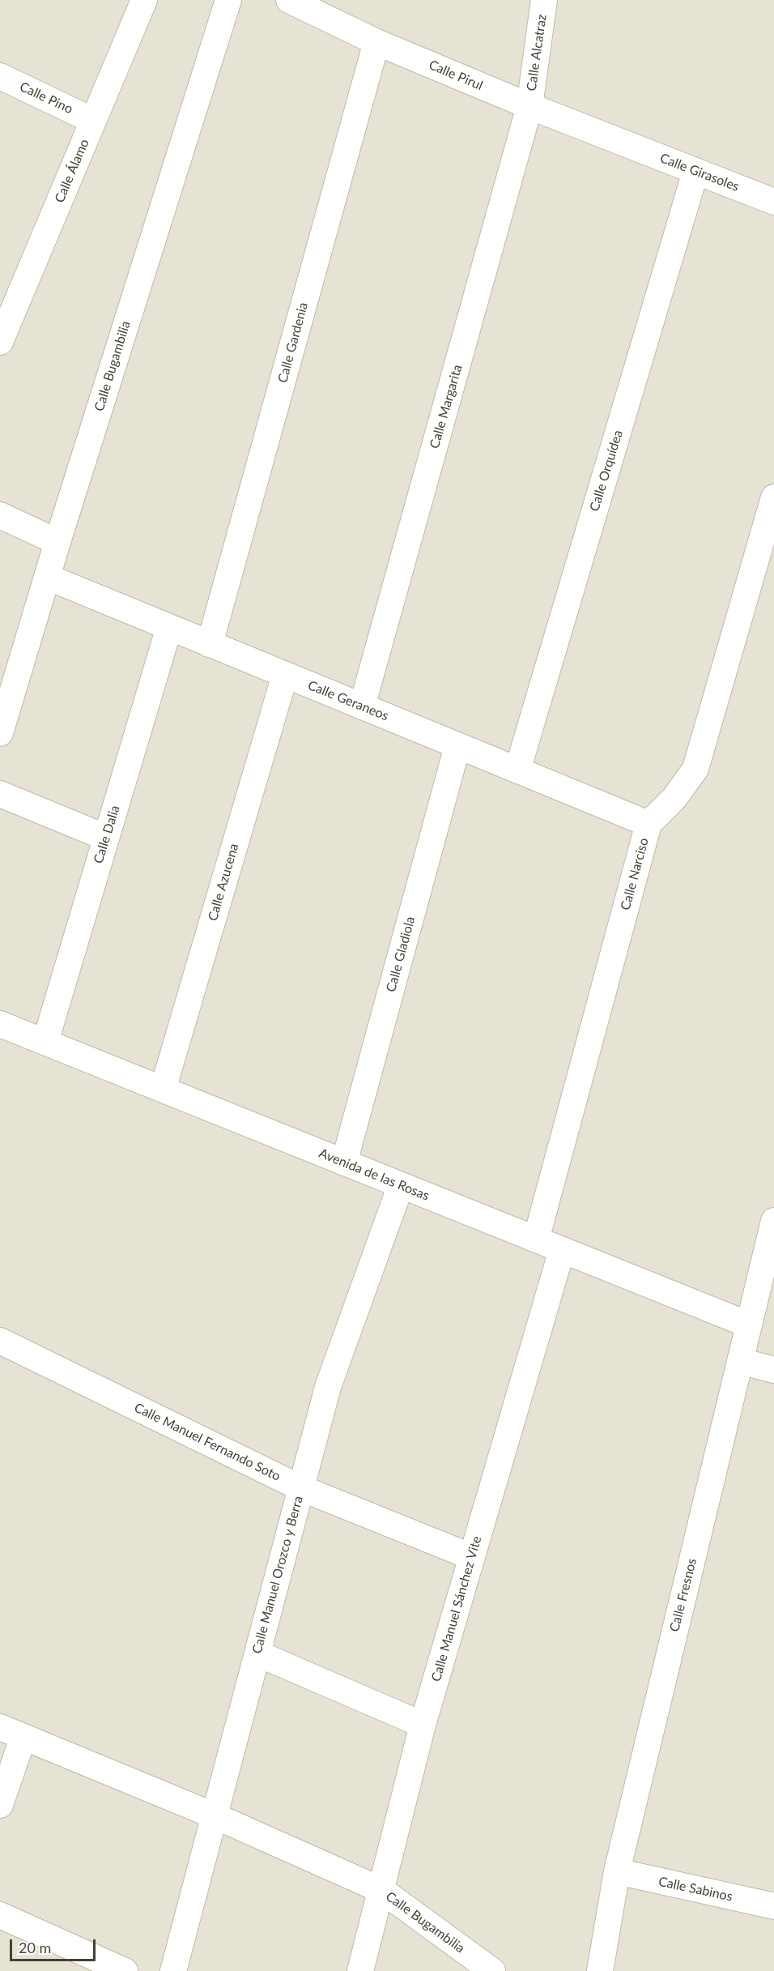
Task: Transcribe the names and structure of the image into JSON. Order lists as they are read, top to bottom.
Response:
{
  "streets": {
    "street": [
      "Calle Alcatraz",
      "Calle Pirul",
      "Calle Pino",
      "Calle Álamo",
      "Calle Girasoles",
      "Calle Gardenia",
      "Calle Bugambilia",
      "Calle Margarita",
      "Calle Orquídea",
      "Calle Geraneos",
      "Calle Dalia",
      "Calle Narciso",
      "Calle Azucena",
      "Calle Gladiola",
      "Avenida de las Rosas",
      "Calle Manuel Fernando Soto",
      "Calle Manuel Orozco y Berra",
      "Calle Fresnos",
      "Calle Manuel Sánchez Vite",
      "Calle Sabinos"
    ]
  },
  "crossings": [
    ["Calle Alcatraz", "Calle Pirul"],
    ["Calle Alcatraz", "Calle Margarita"],
    ["Calle Pirul", "Calle Girasoles"],
    ["Calle Pirul", "Calle Gardenia"],
    ["Calle Pirul", "Calle Margarita"],
    ["Calle Pino", "Calle Álamo"],
    ["Calle Girasoles", "Calle Orquídea"],
    ["Calle Gardenia", "Calle Geraneos"],
    ["Calle Bugambilia", "Calle Geraneos"],
    ["Calle Bugambilia", "Calle Manuel Orozco y Berra"],
    ["Calle Bugambilia", "Calle Manuel Sánchez Vite"],
    ["Calle Margarita", "Calle Geraneos"],
    ["Calle Orquídea", "Calle Geraneos"],
    ["Calle Geraneos", "Calle Dalia"],
    ["Calle Geraneos", "Calle Narciso"],
    ["Calle Geraneos", "Calle Azucena"],
    ["Calle Geraneos", "Calle Gladiola"],
    ["Calle Dalia", "Avenida de las Rosas"],
    ["Calle Narciso", "Avenida de las Rosas"],
    ["Calle Azucena", "Avenida de las Rosas"],
    ["Calle Gladiola", "Avenida de las Rosas"],
    ["Avenida de las Rosas", "Calle Manuel Orozco y Berra"],
    ["Avenida de las Rosas", "Calle Fresnos"],
    ["Avenida de las Rosas", "Calle Manuel Sánchez Vite"],
    ["Calle Manuel Fernando Soto", "Calle Manuel Orozco y Berra"],
    ["Calle Manuel Fernando Soto", "Calle Manuel Sánchez Vite"],
    ["Calle Fresnos", "Calle Sabinos"]
  ],
  "scale_bar": "20 m"
}
